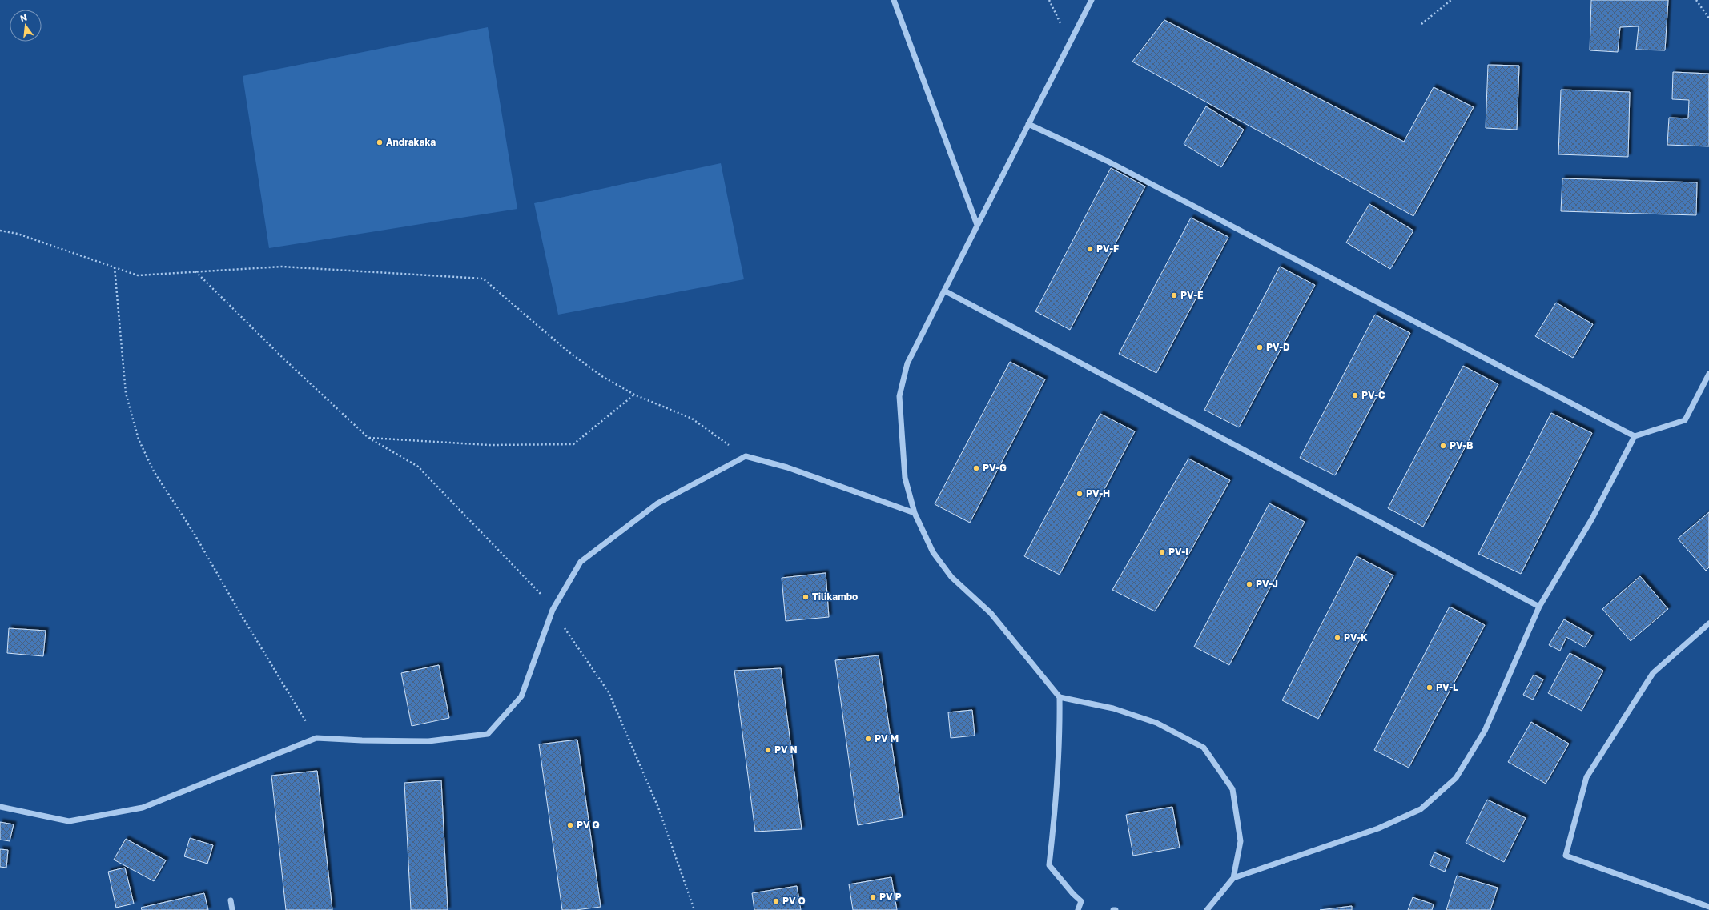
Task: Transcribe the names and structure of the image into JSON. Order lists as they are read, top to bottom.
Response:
{
  "places": [
    "Andrakaka",
    "PV-F",
    "PV-E",
    "PV-D",
    "PV-C",
    "PV-B",
    "PV-G",
    "PV-H",
    "PV-I",
    "PV-J",
    "Tilikambo",
    "PV-K",
    "PV-L",
    "PV M",
    "PV N",
    "PV Q",
    "PV P",
    "PV O"
  ],
  "north": "top"
}
